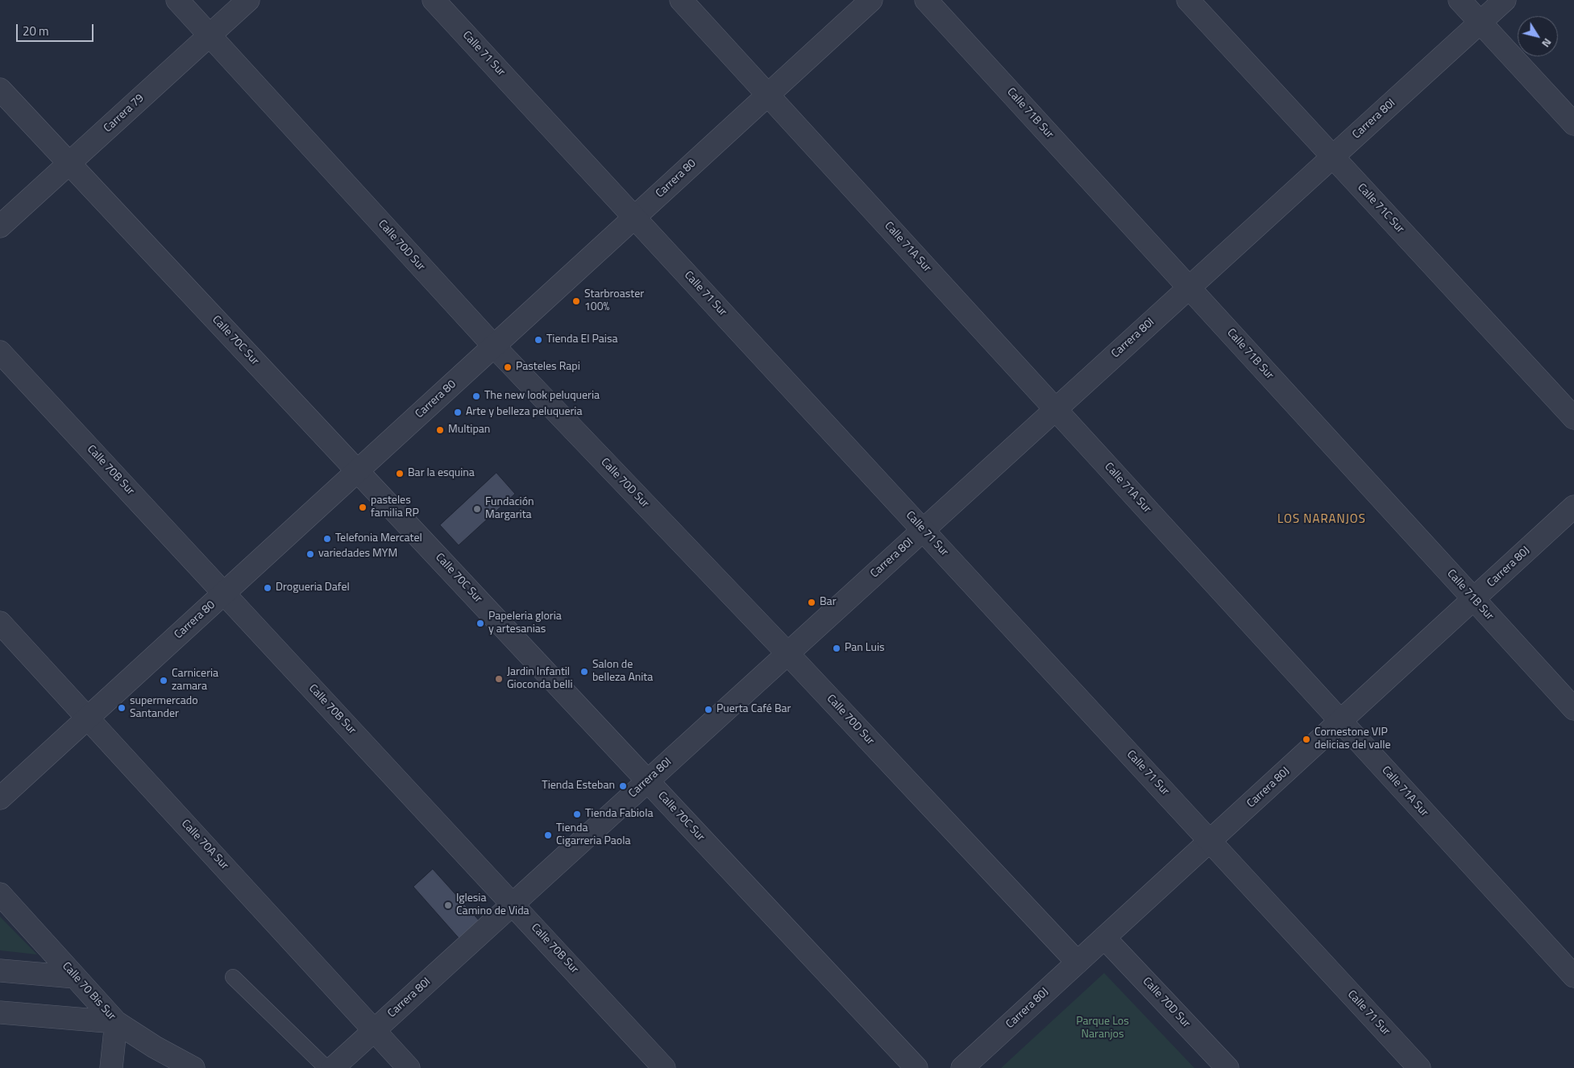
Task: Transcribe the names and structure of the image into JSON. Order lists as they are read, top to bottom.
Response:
{
  "streets": {
    "street": [
      "Calle 71 Sur",
      "Carrera 79",
      "Calle 71B Sur",
      "Carrera 80I",
      "Carrera 80",
      "Calle 71C Sur",
      "Calle 70D Sur",
      "Calle 71A Sur",
      "Calle 70C Sur",
      "Calle 70B Sur",
      "Carrera 80J",
      "Calle 70A Sur",
      "Calle 70 Bis Sur"
    ]
  },
  "crossings": [
    ["Calle 71 Sur", "Carrera 80I"],
    ["Calle 71 Sur", "Carrera 80"],
    ["Calle 71 Sur", "Carrera 80J"],
    ["Carrera 79", "Calle 70D Sur"],
    ["Carrera 79", "Calle 70C Sur"],
    ["Calle 71B Sur", "Carrera 80I"],
    ["Calle 71B Sur", "Carrera 80J"],
    ["Carrera 80I", "Calle 71C Sur"],
    ["Carrera 80I", "Calle 70D Sur"],
    ["Carrera 80I", "Calle 71A Sur"],
    ["Carrera 80I", "Calle 70C Sur"],
    ["Carrera 80I", "Calle 70B Sur"],
    ["Carrera 80I", "Calle 70A Sur"],
    ["Carrera 80", "Calle 70D Sur"],
    ["Carrera 80", "Calle 71A Sur"],
    ["Carrera 80", "Calle 70C Sur"],
    ["Carrera 80", "Calle 70B Sur"],
    ["Carrera 80", "Calle 70A Sur"],
    ["Calle 70D Sur", "Carrera 80J"],
    ["Calle 71A Sur", "Carrera 80J"]
  ],
  "districts": ["LOS NARANJOS"],
  "parks": ["Parque Los Naranjos"],
  "places": [
    "Starbroaster 100%",
    "Tienda El Paisa",
    "Pasteles Rapi",
    "The new look peluqueria",
    "Arte y belleza peluqueria",
    "Multipan",
    "Bar la esquina",
    "pasteles familia RP",
    "Fundación Margarita",
    "Telefonia Mercatel",
    "variedades MYM",
    "Drogueria Dafel",
    "Bar",
    "Papeleria gloria y artesanias",
    "Pan Luis",
    "Salon de belleza Anita",
    "Jardin Infantil Gioconda belli",
    "Carniceria zamara",
    "supermercado Santander",
    "Puerta Café Bar",
    "Cornestone VIP delicias del valle",
    "Tienda Esteban",
    "Tienda Fabiola",
    "Tienda Cigarreria Paola",
    "Iglesia Camino de Vida"
  ],
  "scale_bar": "20 m",
  "north": "bottom right"
}
